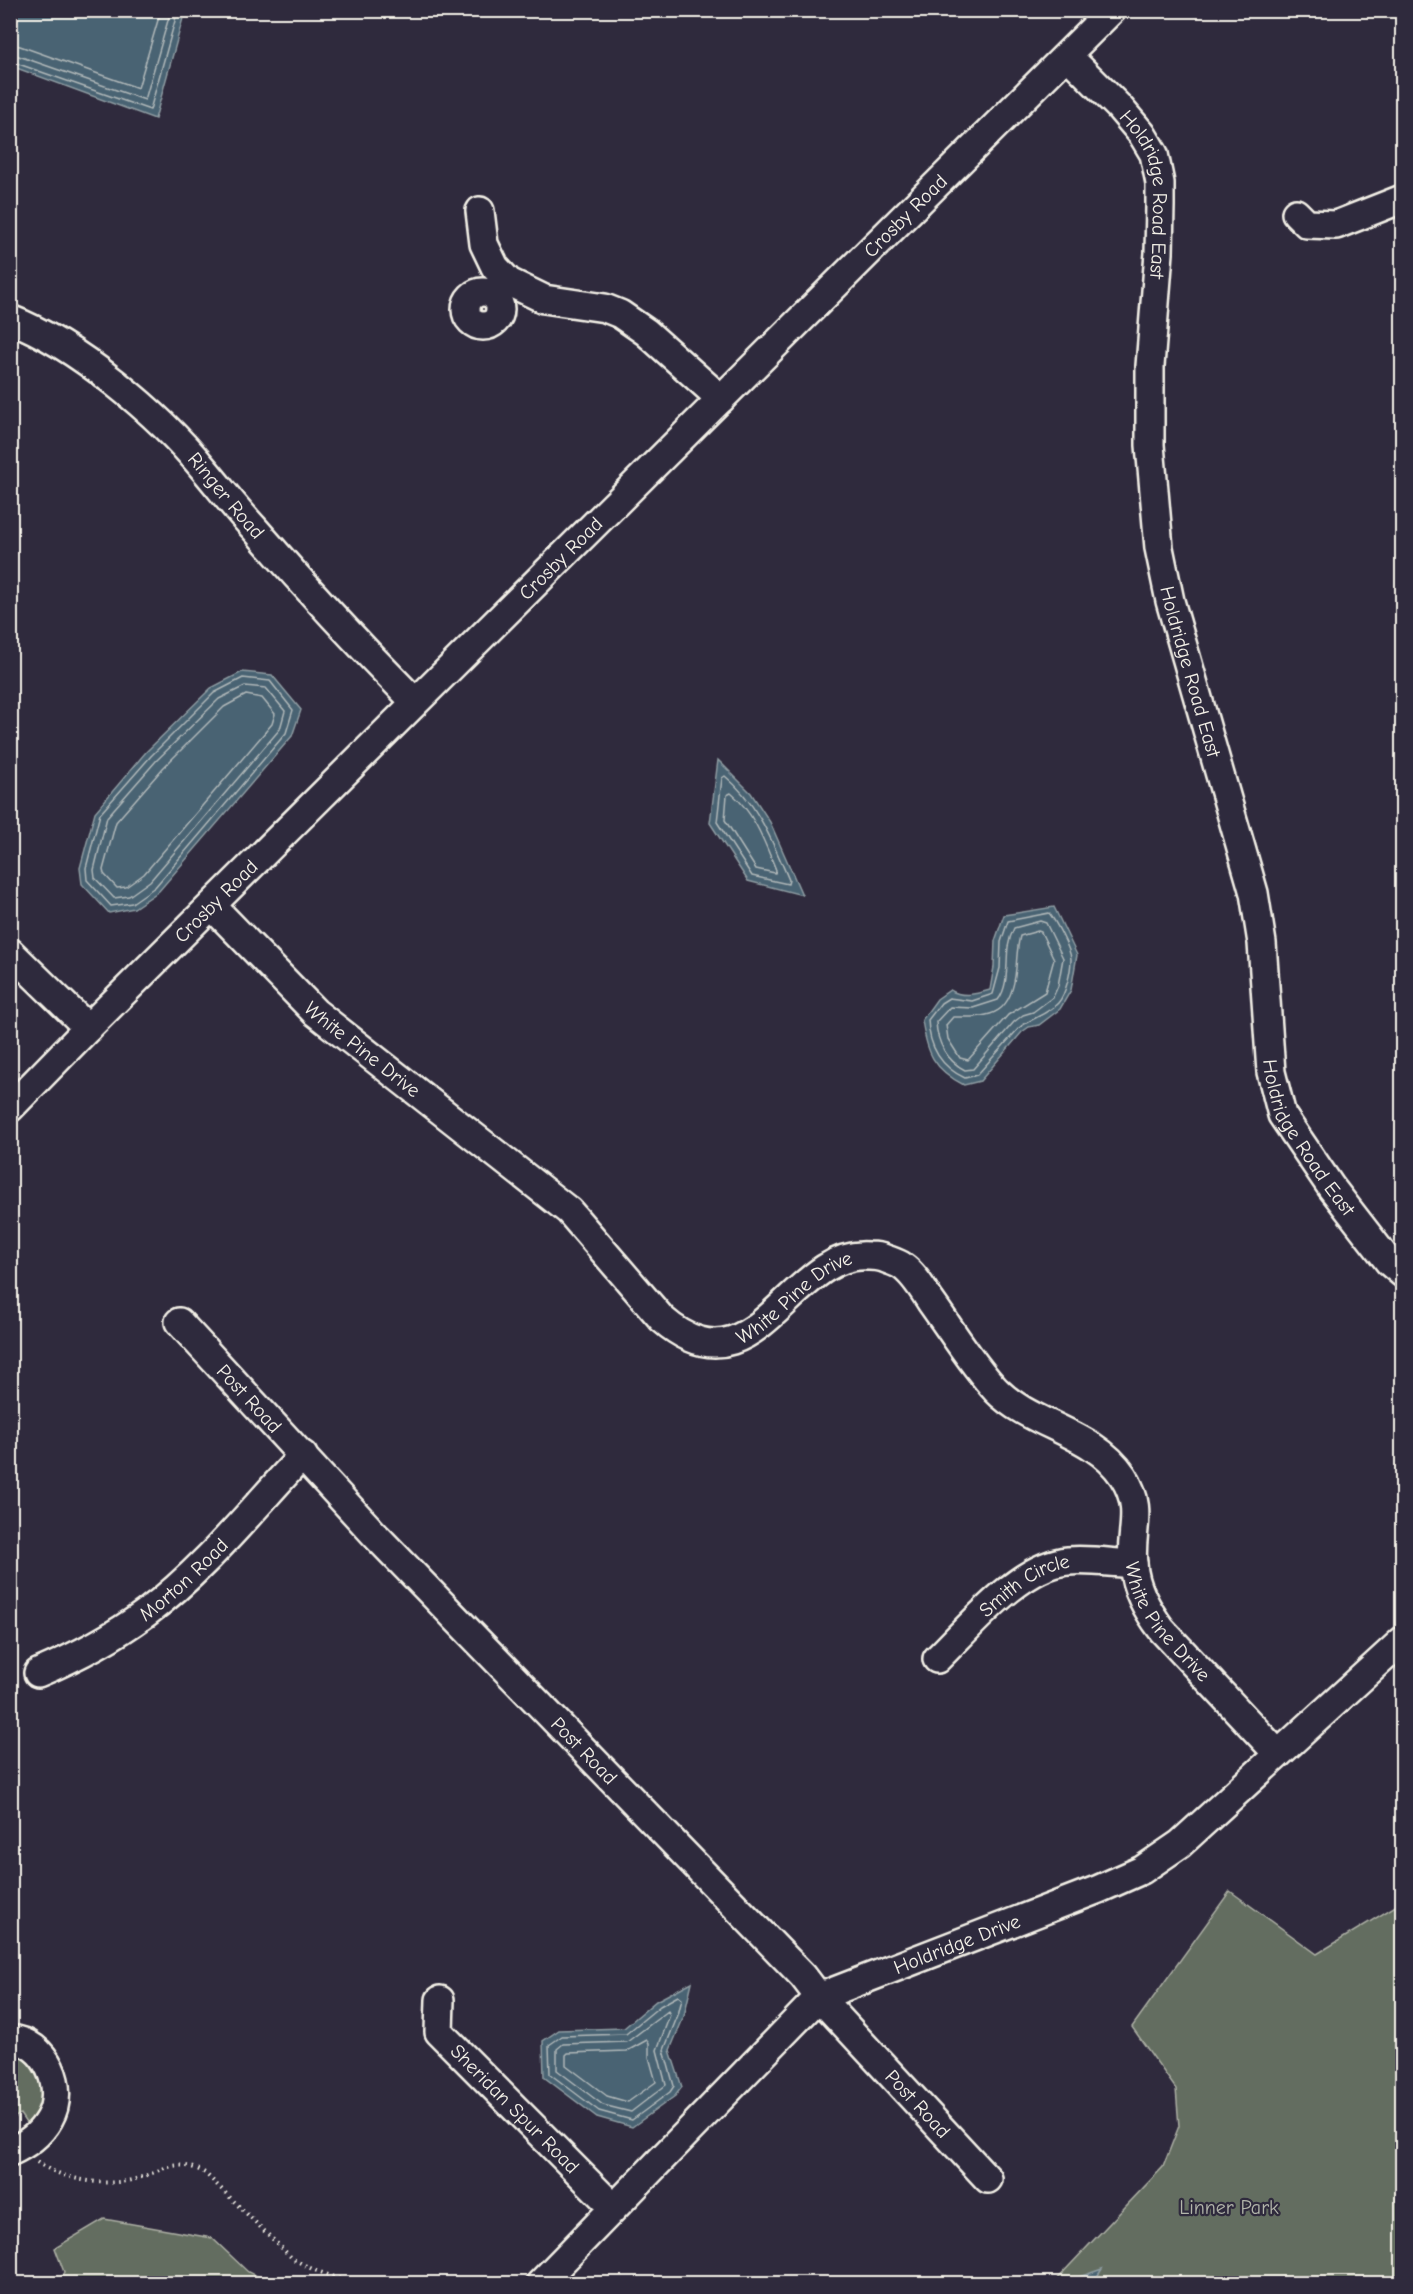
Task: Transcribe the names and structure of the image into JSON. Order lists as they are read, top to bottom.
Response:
{
  "streets": {
    "street": [
      "Holdridge Road East",
      "Crosby Road",
      "Ringer Road",
      "White Pine Drive",
      "Post Road",
      "Morton Road",
      "Smith Circle",
      "Holdridge Drive",
      "Sheridan Spur Road"
    ]
  },
  "crossings": [
    ["Holdridge Road East", "Crosby Road"],
    ["Crosby Road", "Ringer Road"],
    ["Crosby Road", "White Pine Drive"],
    ["White Pine Drive", "Smith Circle"],
    ["White Pine Drive", "Holdridge Drive"],
    ["Post Road", "Morton Road"],
    ["Post Road", "Holdridge Drive"],
    ["Holdridge Drive", "Sheridan Spur Road"]
  ],
  "parks": ["Linner Park"]
}
